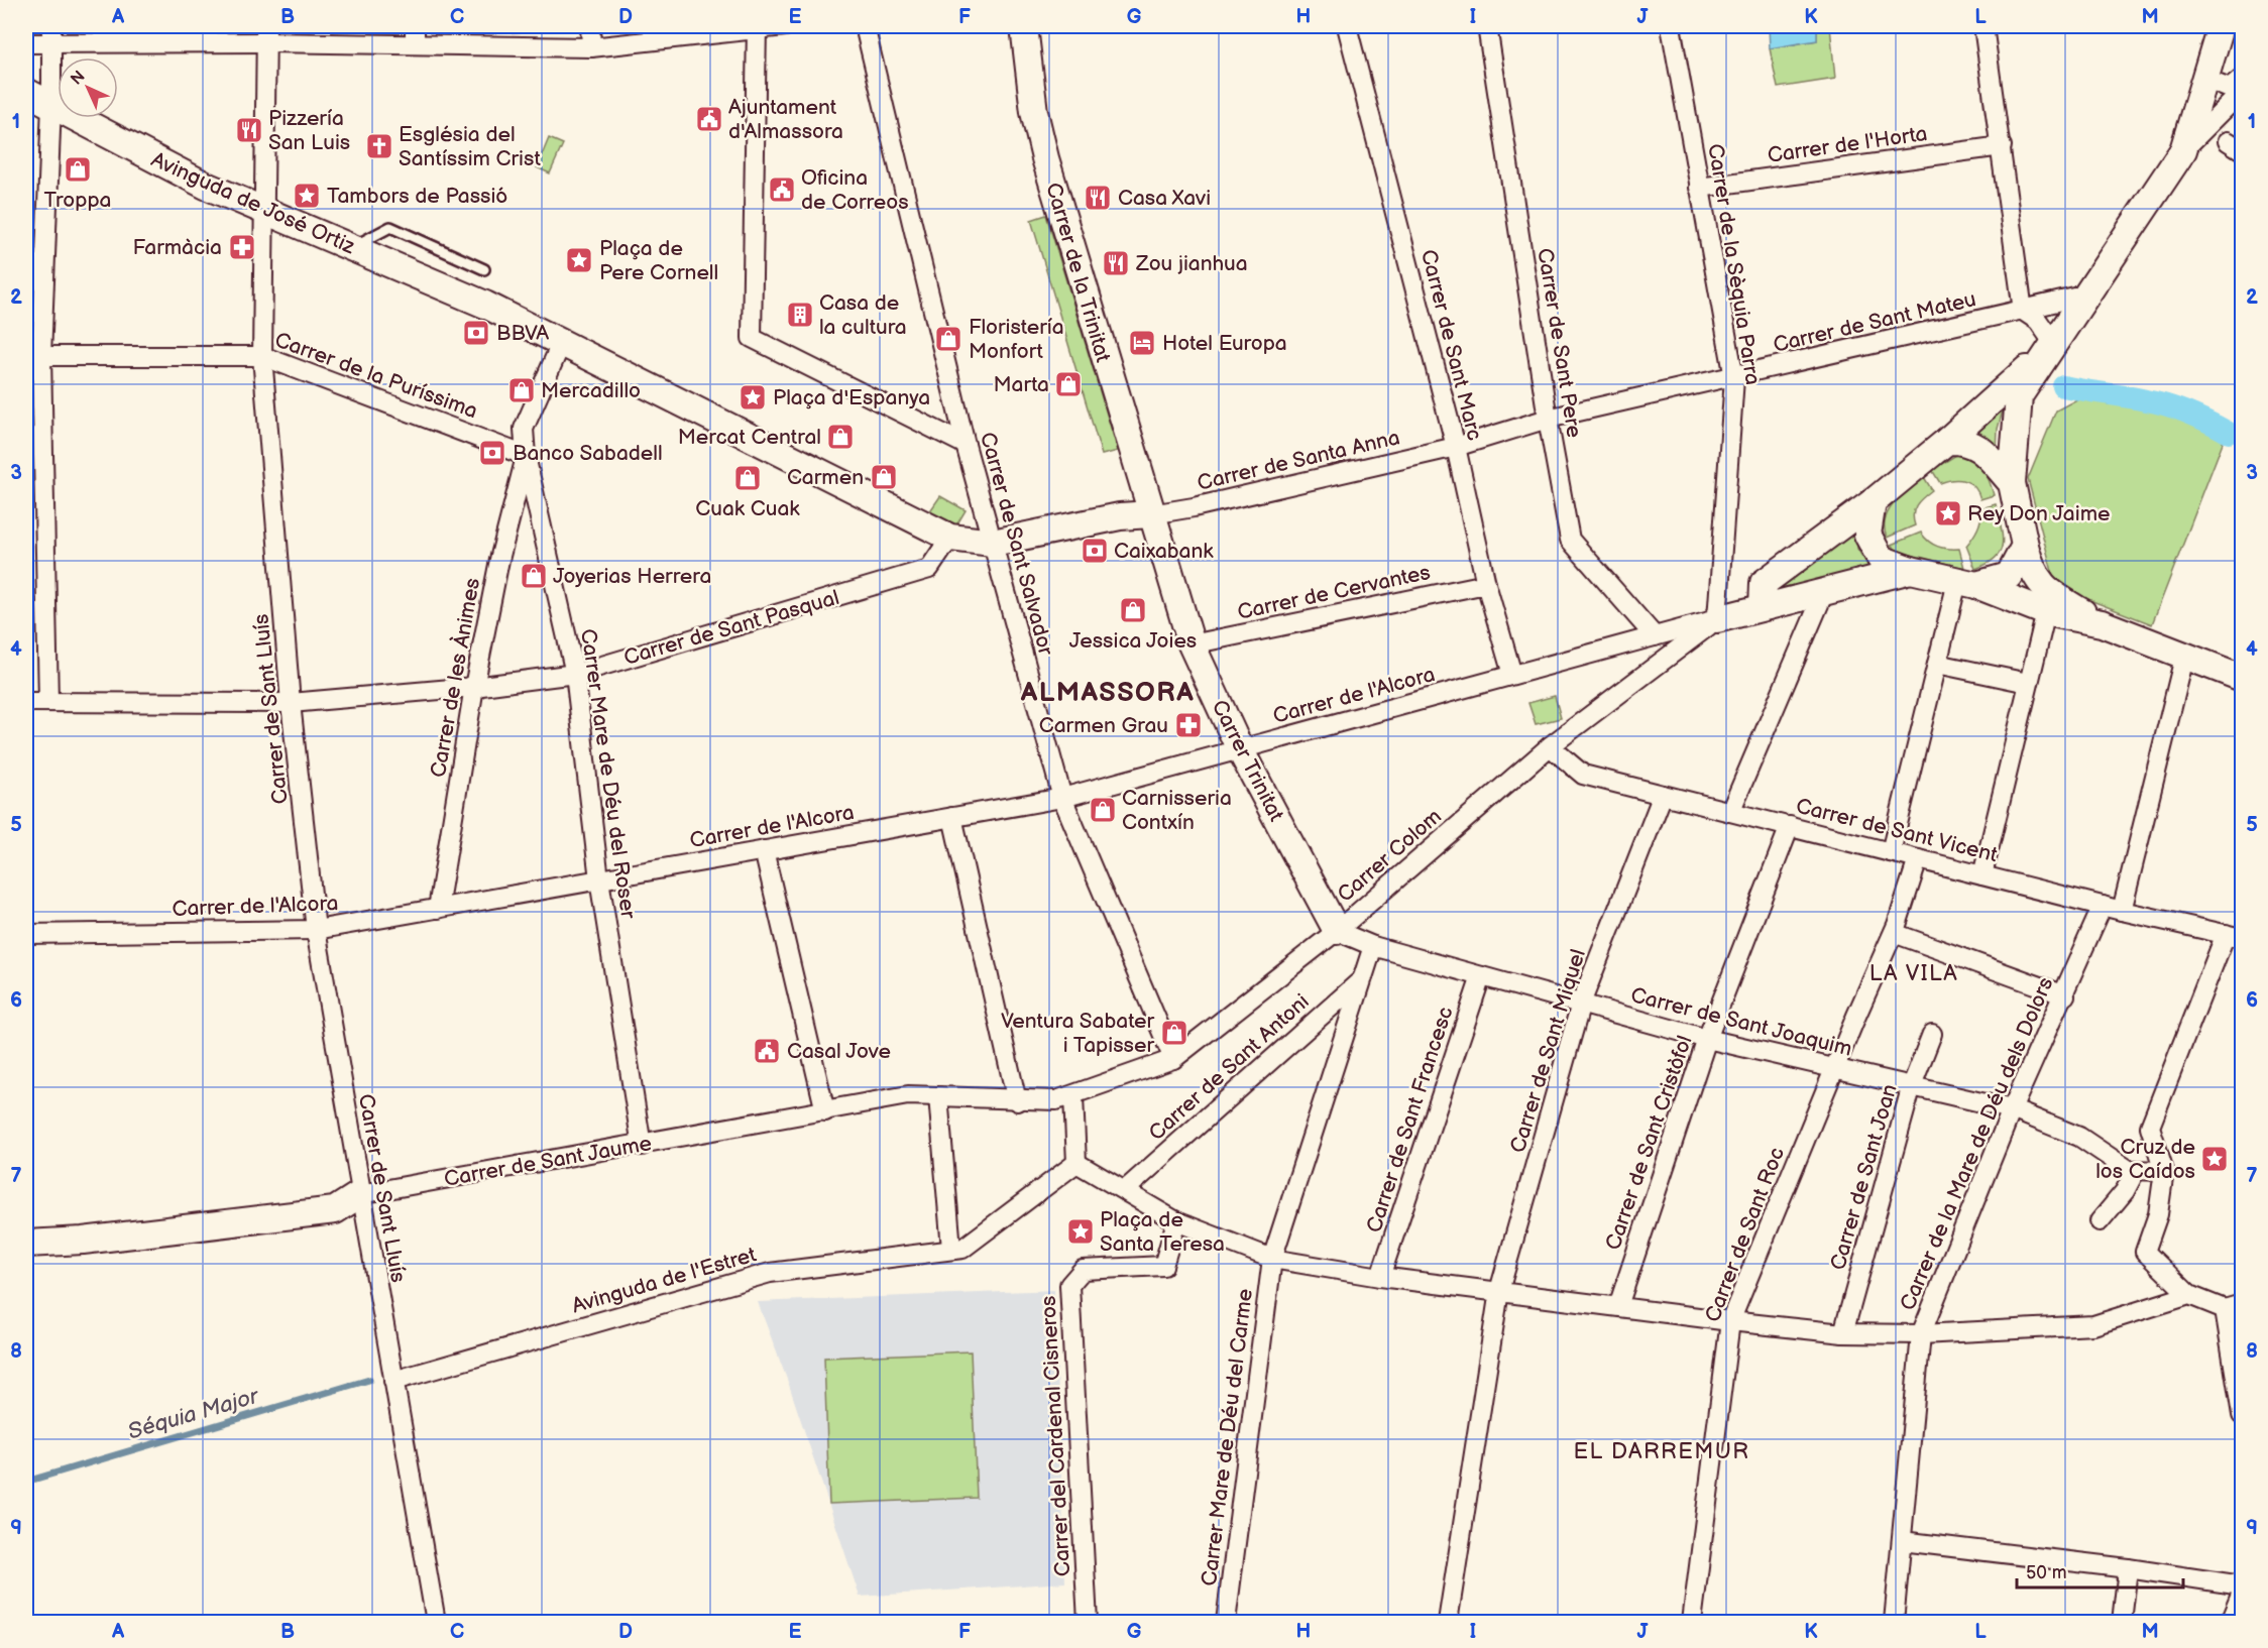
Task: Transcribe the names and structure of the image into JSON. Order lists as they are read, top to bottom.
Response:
{
  "streets": {
    "street": [
      "Carrer de l'Horta",
      "Avinguda de José Ortiz",
      "Carrer de la Sèquia Parra",
      "Carrer de la Trinitat",
      "Carrer de Sant Mateu",
      "Carrer de Sant Pere",
      "Carrer de Sant Marc",
      "Carrer de la Puríssima",
      "Carrer de Santa Anna",
      "Carrer de Sant Salvador",
      "Carrer de Cervantes",
      "Carrer de Sant Pasqual",
      "Carrer de les Ànimes",
      "Carrer de l'Alcora",
      "Carrer de Sant Lluís",
      "Carrer Trinitat",
      "Carrer Mare de Déu del Roser",
      "Carrer de Sant Vicent",
      "Carrer Colom",
      "Carrer de Sant Joaquim",
      "Carrer de Sant Miquel",
      "Carrer de Sant Antoni",
      "Carrer de Sant Francesc",
      "Carrer de Sant Cristòfol",
      "Carrer de la Mare de Déu dels Dolors",
      "Carrer de Sant Jaume",
      "Carrer de Sant Joan",
      "Carrer de Sant Roc",
      "Avinguda de l'Estret",
      "Carrer del Cardenal Cisneros",
      "Carrer Mare de Déu del Carme"
    ]
  },
  "crossings": [
    ["Carrer de l'Horta", "Carrer de la Sèquia Parra"],
    ["Avinguda de José Ortiz", "Carrer de Sant Lluís"],
    ["Avinguda de José Ortiz", "Carrer Mare de Déu del Roser"],
    ["Carrer de la Sèquia Parra", "Carrer de Sant Mateu"],
    ["Carrer de la Sèquia Parra", "Carrer de l'Alcora"],
    ["Carrer de la Sèquia Parra", "Carrer Colom"],
    ["Carrer de la Trinitat", "Carrer de Santa Anna"],
    ["Carrer de la Trinitat", "Carrer Trinitat"],
    ["Carrer de Sant Mateu", "Carrer de Sant Pere"],
    ["Carrer de Sant Mateu", "Carrer de Sant Marc"],
    ["Carrer de Sant Mateu", "Carrer de Santa Anna"],
    ["Carrer de Sant Pere", "Carrer de l'Alcora"],
    ["Carrer de Sant Marc", "Carrer de Santa Anna"],
    ["Carrer de Sant Marc", "Carrer de Cervantes"],
    ["Carrer de Sant Marc", "Carrer de l'Alcora"],
    ["Carrer de la Puríssima", "Carrer de les Ànimes"],
    ["Carrer de la Puríssima", "Carrer de Sant Lluís"],
    ["Carrer de la Puríssima", "Carrer Mare de Déu del Roser"],
    ["Carrer de Santa Anna", "Carrer Trinitat"],
    ["Carrer de Sant Salvador", "Carrer de l'Alcora"],
    ["Carrer de Sant Salvador", "Carrer Colom"],
    ["Carrer de Cervantes", "Carrer Trinitat"],
    ["Carrer de Sant Pasqual", "Carrer de les Ànimes"],
    ["Carrer de Sant Pasqual", "Carrer de Sant Lluís"],
    ["Carrer de Sant Pasqual", "Carrer Mare de Déu del Roser"],
    ["Carrer de les Ànimes", "Carrer de l'Alcora"],
    ["Carrer de les Ànimes", "Carrer Mare de Déu del Roser"],
    ["Carrer de l'Alcora", "Carrer de Sant Lluís"],
    ["Carrer de l'Alcora", "Carrer Trinitat"],
    ["Carrer de l'Alcora", "Carrer Mare de Déu del Roser"],
    ["Carrer de l'Alcora", "Carrer Colom"],
    ["Carrer de Sant Lluís", "Carrer de Sant Jaume"],
    ["Carrer de Sant Lluís", "Avinguda de l'Estret"],
    ["Carrer Trinitat", "Carrer Colom"],
    ["Carrer Trinitat", "Carrer de Sant Joaquim"],
    ["Carrer Mare de Déu del Roser", "Carrer de Sant Jaume"],
    ["Carrer de Sant Vicent", "Carrer Colom"],
    ["Carrer de Sant Vicent", "Carrer de Sant Miquel"],
    ["Carrer de Sant Vicent", "Carrer de Sant Cristòfol"],
    ["Carrer de Sant Vicent", "Carrer de la Mare de Déu dels Dolors"],
    ["Carrer de Sant Vicent", "Carrer de Sant Roc"],
    ["Carrer Colom", "Carrer de Sant Joaquim"],
    ["Carrer Colom", "Carrer de Sant Jaume"],
    ["Carrer de Sant Joaquim", "Carrer de Sant Miquel"],
    ["Carrer de Sant Joaquim", "Carrer de Sant Francesc"],
    ["Carrer de Sant Joaquim", "Carrer de Sant Cristòfol"],
    ["Carrer de Sant Joaquim", "Carrer de la Mare de Déu dels Dolors"],
    ["Carrer de Sant Joaquim", "Carrer de Sant Joan"],
    ["Carrer de Sant Joaquim", "Carrer de Sant Roc"],
    ["Carrer de Sant Joaquim", "Carrer Mare de Déu del Carme"],
    ["Carrer de Sant Antoni", "Carrer Mare de Déu del Carme"]
  ],
  "districts": ["ALMASSORA", "LA VILA", "EL DARREMUR"],
  "water": ["Séquia Major"],
  "places": {
    "public building": ["Ajuntament d'Almassora", "Oficina de Correos", "Casal Jove"],
    "restaurant": ["Pizzería San Luis", "Casa Xavi", "Zou jianhua"],
    "church": ["Església del Santíssim Crist"],
    "shop": [
      "Troppa",
      "Floristería Monfort",
      "Marta",
      "Mercadillo",
      "Mercat Central",
      "Carmen",
      "Cuak Cuak",
      "Joyerias Herrera",
      "Jessica Joies",
      "Carnisseria Contxín",
      "Ventura Sabater i Tapisser"
    ],
    "place": [
      "Tambors de Passió",
      "Plaça de Pere Cornell",
      "Plaça d'Espanya",
      "Rey Don Jaime",
      "Cruz de los Caídos",
      "Plaça de Santa Teresa"
    ],
    "pharmacy": ["Farmàcia", "Carmen Grau"],
    "building": ["Casa de la cultura"],
    "bank": ["BBVA", "Banco Sabadell", "Caixabank"],
    "hotel": ["Hotel Europa"]
  },
  "scale_bar": "50 m",
  "north": "top left",
  "grid": {
    "columns": [
      "A",
      "B",
      "C",
      "D",
      "E",
      "F",
      "G",
      "H",
      "I",
      "J",
      "K",
      "L",
      "M"
    ],
    "rows": [
      "1",
      "2",
      "3",
      "4",
      "5",
      "6",
      "7",
      "8",
      "9"
    ]
  }
}
